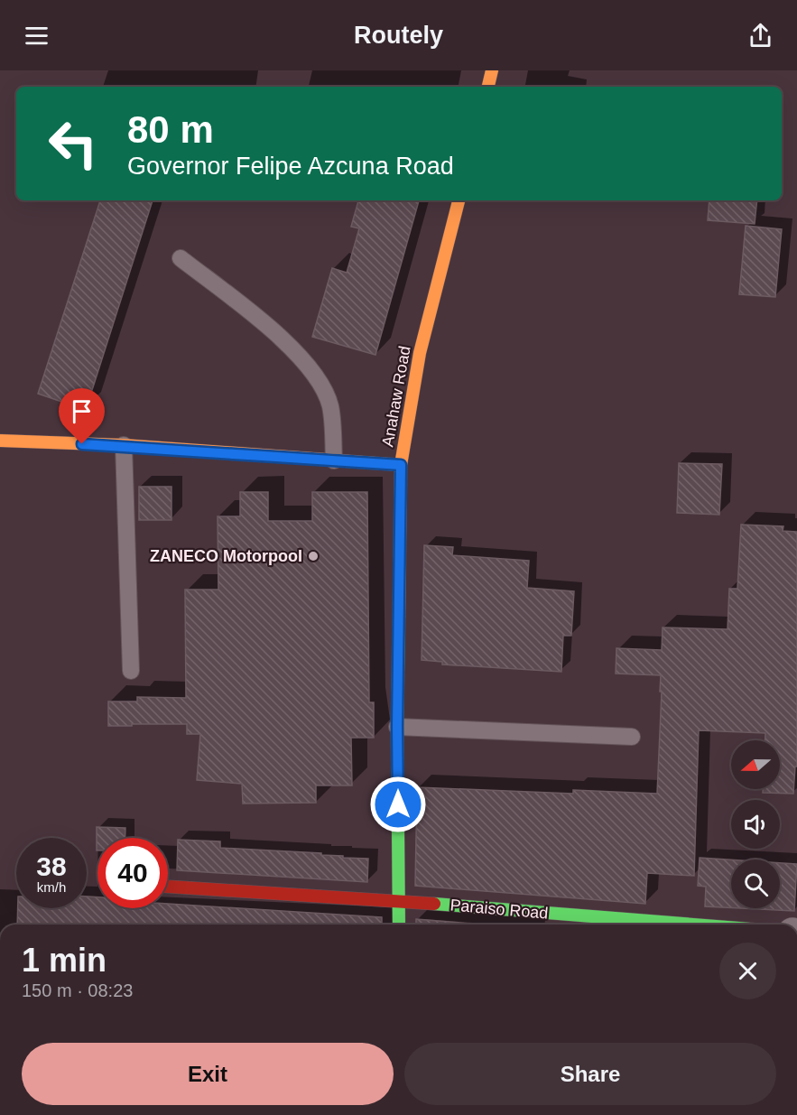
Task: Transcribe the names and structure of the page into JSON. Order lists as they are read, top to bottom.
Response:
{
  "streets": {
    "street": ["Anahaw Road", "Paraiso Road"]
  },
  "crossings": [
    ["Anahaw Road", "Paraiso Road"]
  ],
  "places": ["ZANECO Motorpool"],
  "north": "left",
  "page": {
    "header": "Routely",
    "turn": ["80 m", "Governor Felipe Azcuna Road"],
    "speed": "38 km/h",
    "limit": "40",
    "heading": ["1 min", "150 m · 08:23"],
    "buttons": ["Exit", "Share"]
  }
}
